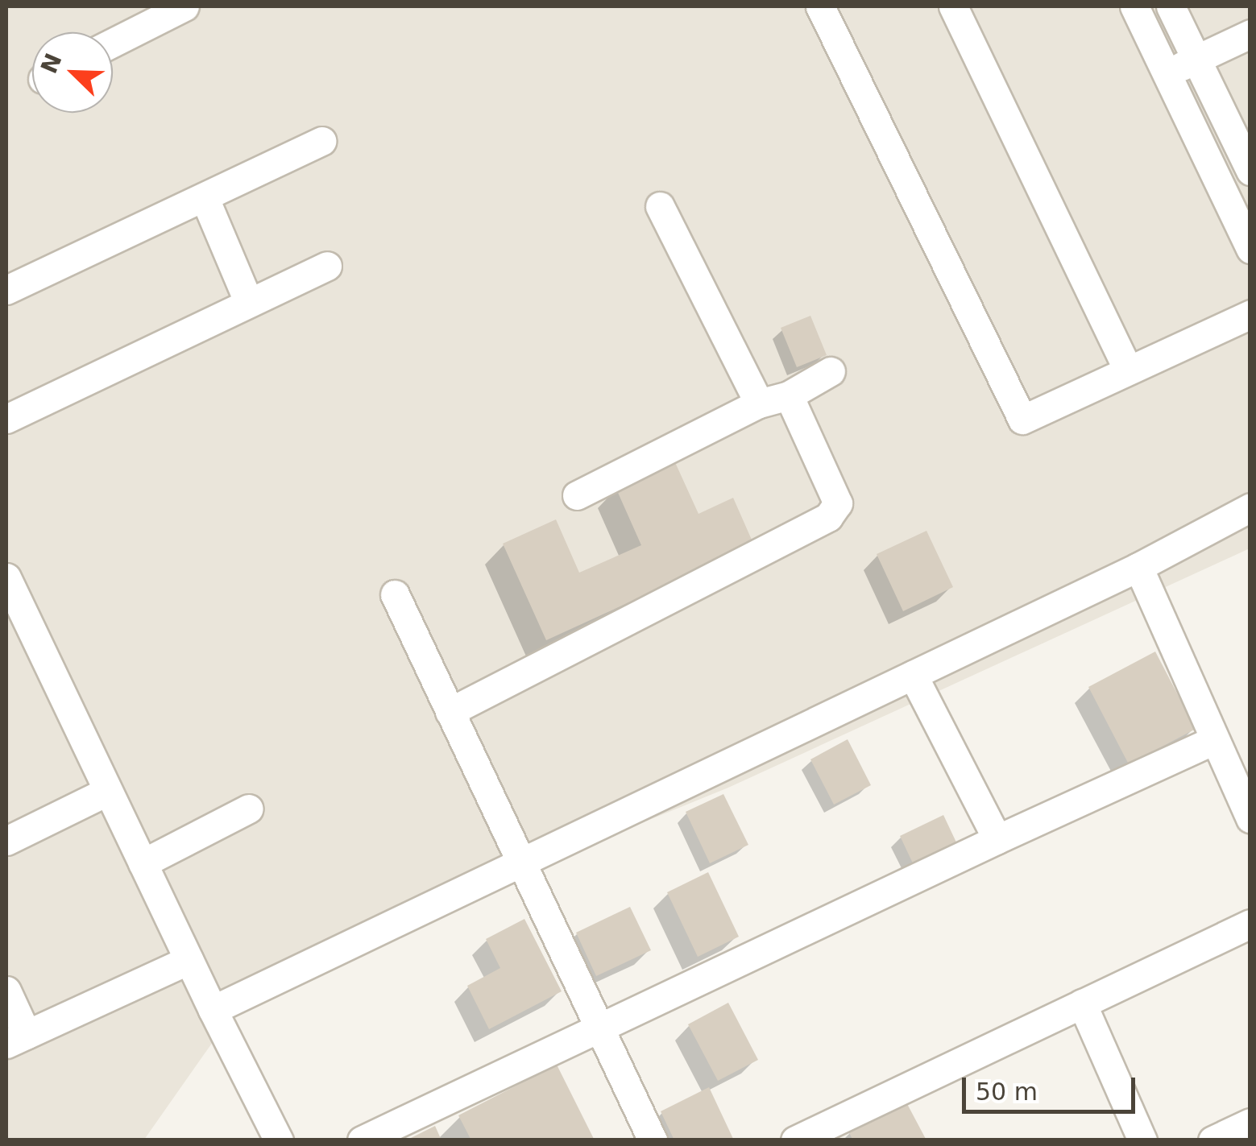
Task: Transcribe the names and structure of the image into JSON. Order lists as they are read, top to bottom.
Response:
{
  "scale_bar": "50 m",
  "north": "top left"
}
